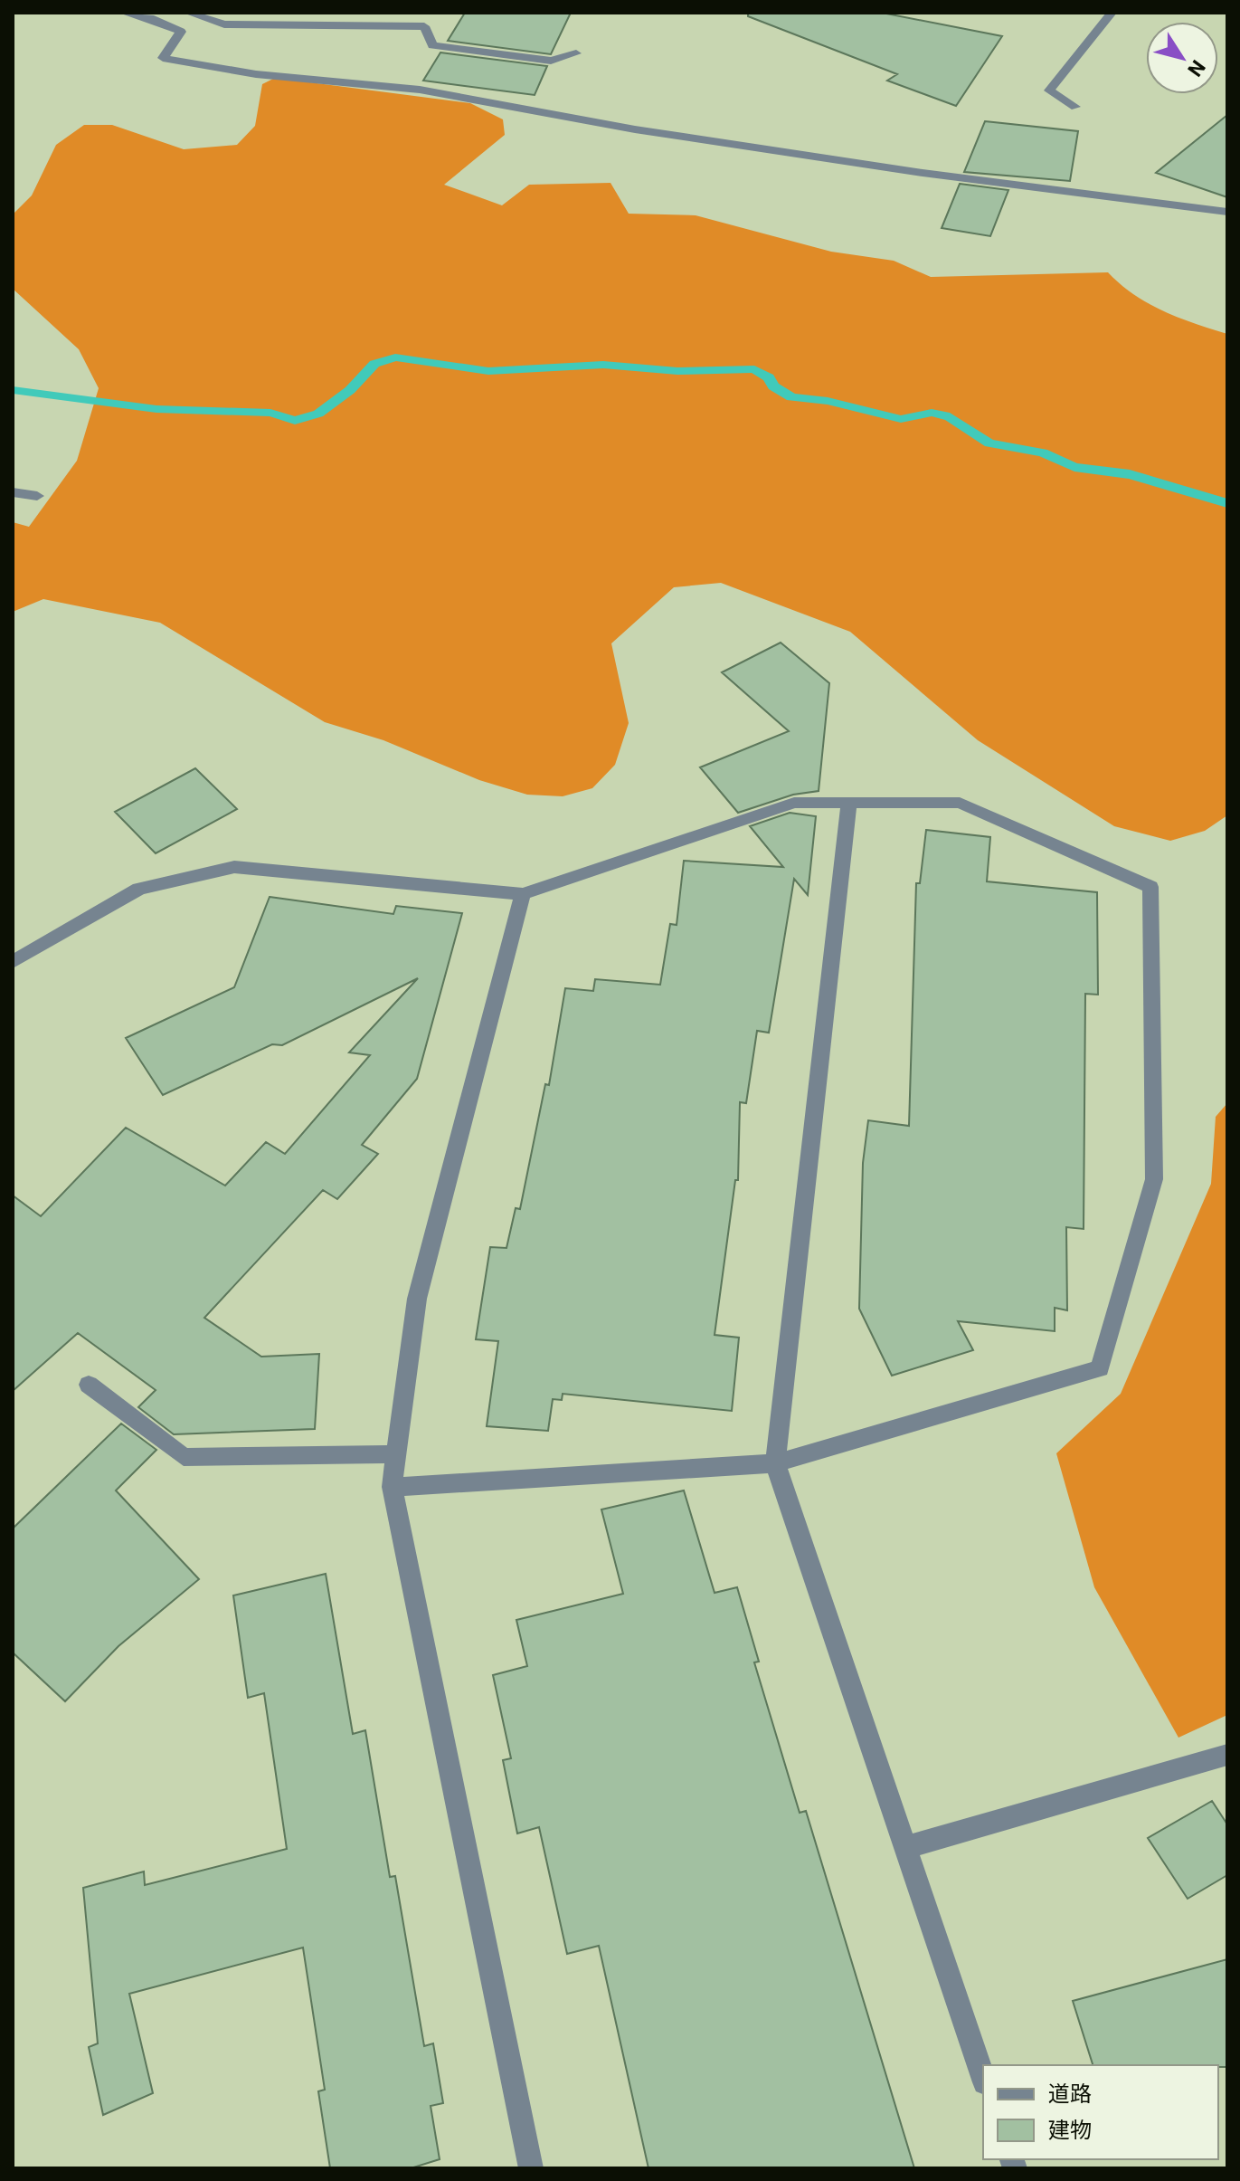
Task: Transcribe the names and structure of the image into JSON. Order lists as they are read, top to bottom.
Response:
{
  "legend": ["道路", "建物"],
  "north": "bottom right"
}
